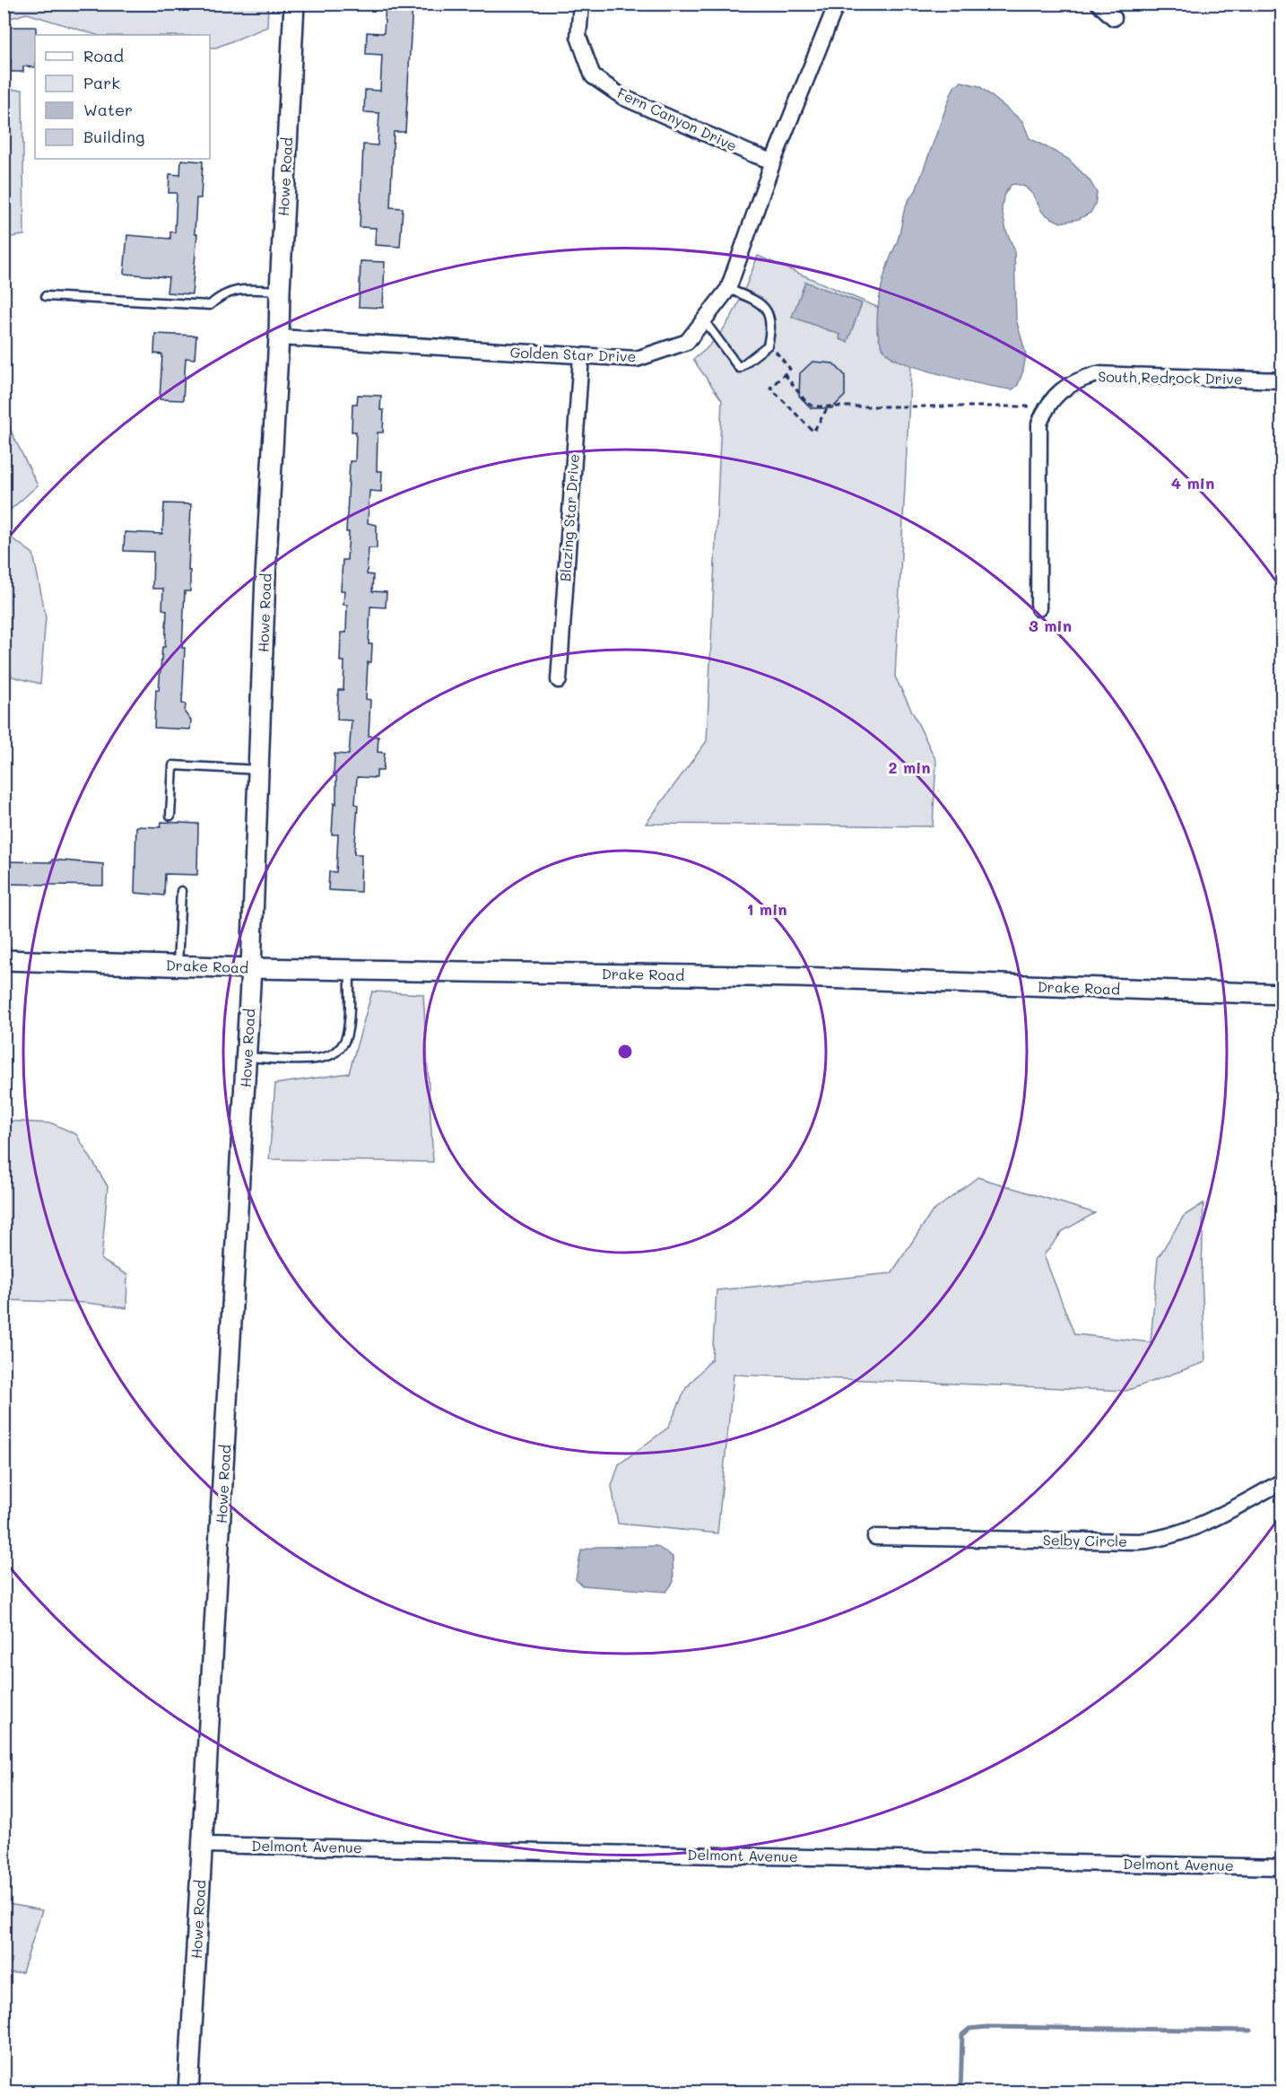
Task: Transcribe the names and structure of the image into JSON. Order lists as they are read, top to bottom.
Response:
{
  "streets": {
    "street": [
      "Fern Canyon Drive",
      "Howe Road",
      "Golden Star Drive",
      "South Redrock Drive",
      "Blazing Star Drive",
      "Drake Road",
      "Selby Circle",
      "Delmont Avenue"
    ]
  },
  "crossings": [
    ["Fern Canyon Drive", "Golden Star Drive"],
    ["Howe Road", "Golden Star Drive"],
    ["Howe Road", "Drake Road"],
    ["Howe Road", "Delmont Avenue"],
    ["Golden Star Drive", "Blazing Star Drive"]
  ],
  "legend": [
    "Road",
    "Park",
    "Water",
    "Building"
  ],
  "rings": [
    "4 min",
    "3 min",
    "2 min",
    "1 min"
  ]
}
